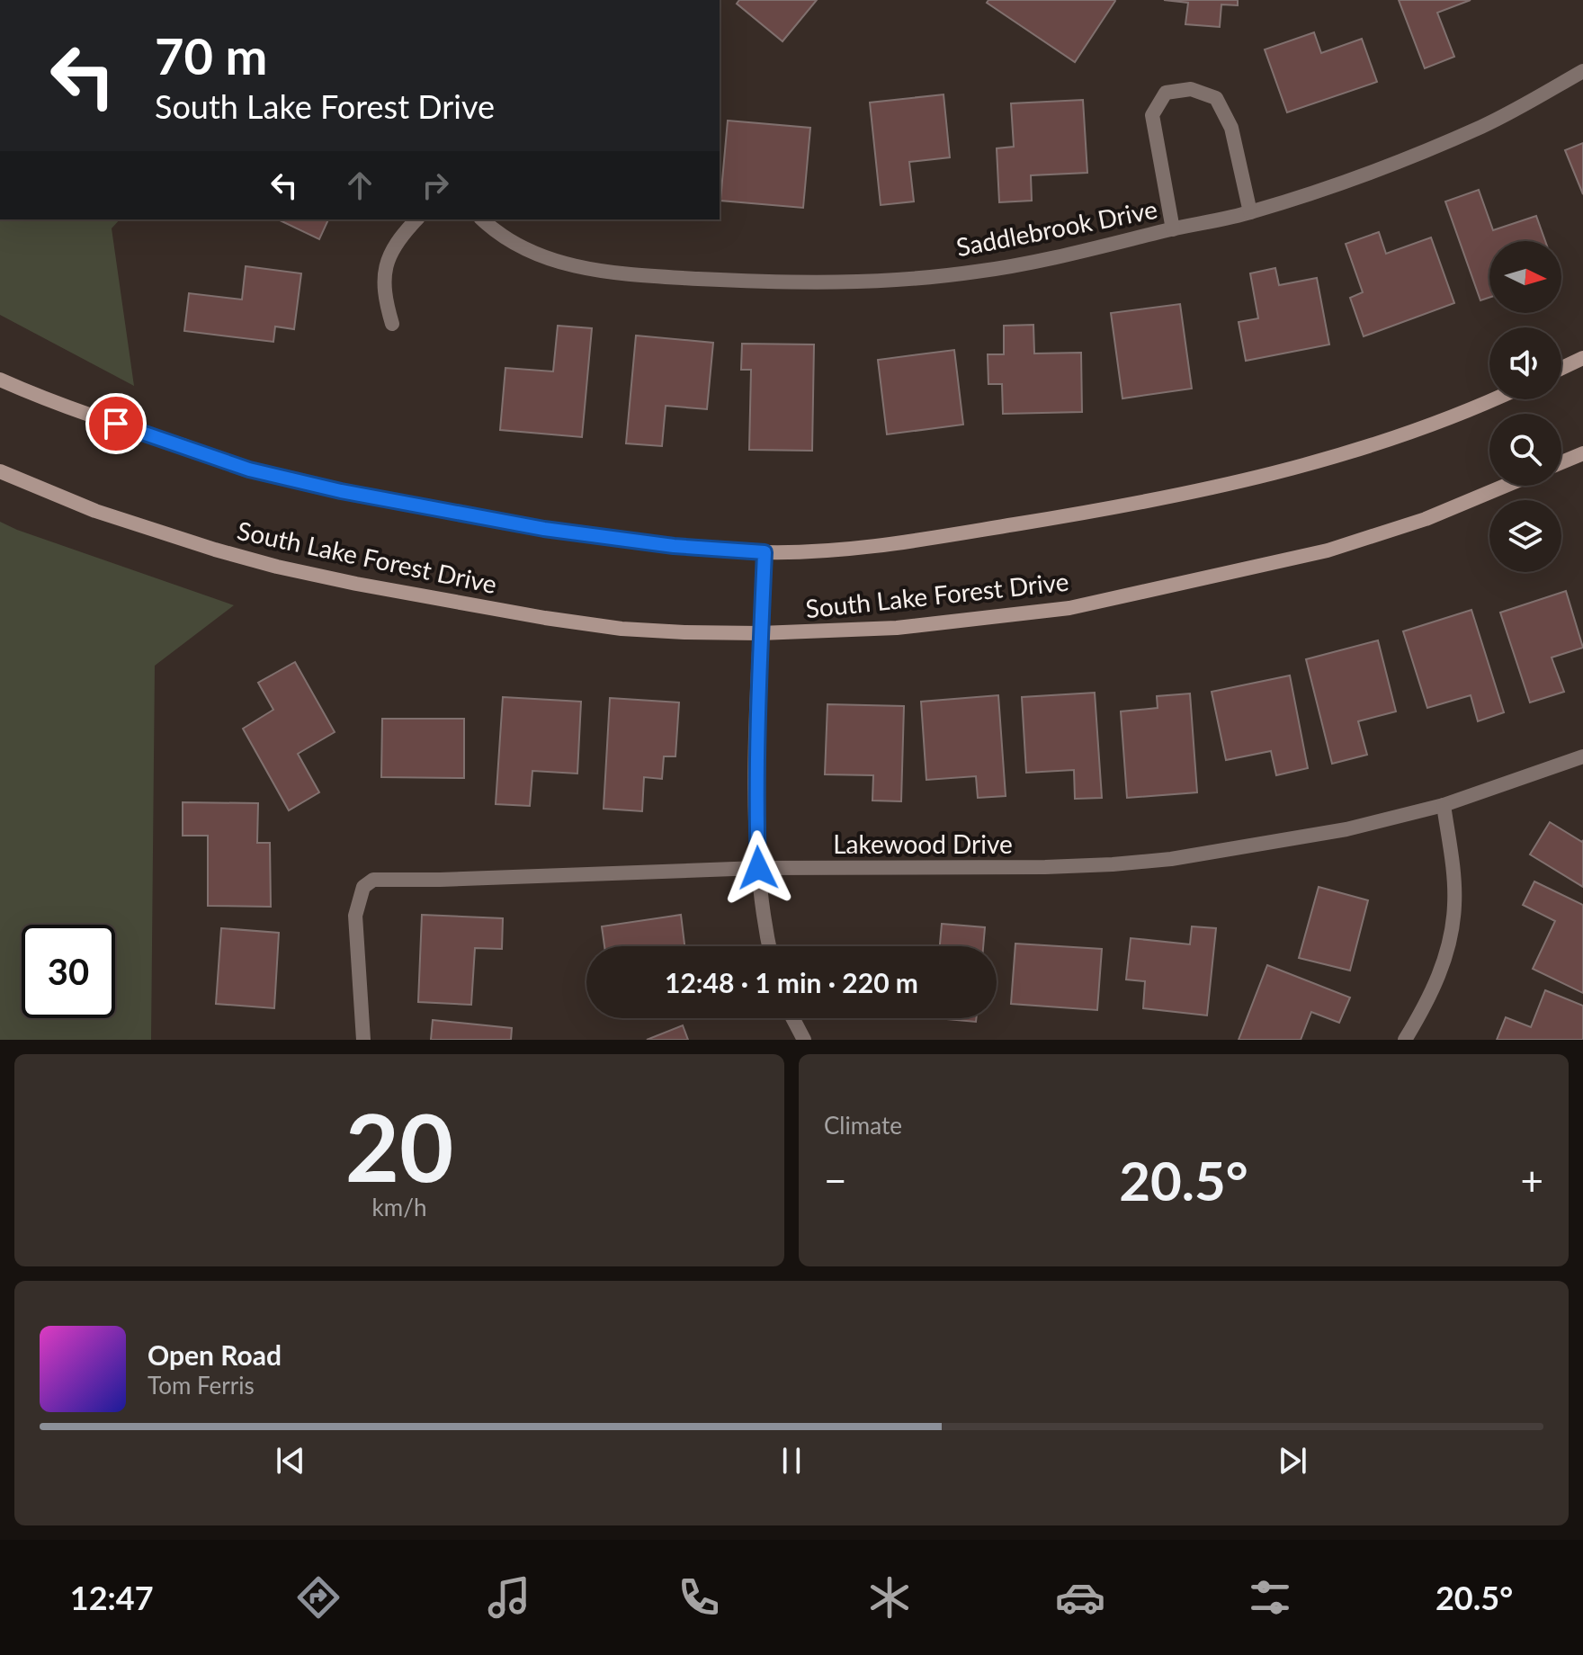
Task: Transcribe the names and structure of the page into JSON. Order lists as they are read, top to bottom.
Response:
{
  "streets": {
    "main road": ["South Lake Forest Drive"],
    "street": ["Saddlebrook Drive", "Lakewood Drive"]
  },
  "north": "right",
  "page": {
    "turn": ["70 m", "South Lake Forest Drive"],
    "limit": "30",
    "trip": "12:48 · 1 min · 220 m",
    "tile": [
      ["20", "km/h"],
      "Climate"
    ],
    "heat": ["−", "20.5°", "+"],
    "song": ["Open Road", "Tom Ferris"],
    "tabs": ["12:47", "20.5°"]
  }
}
